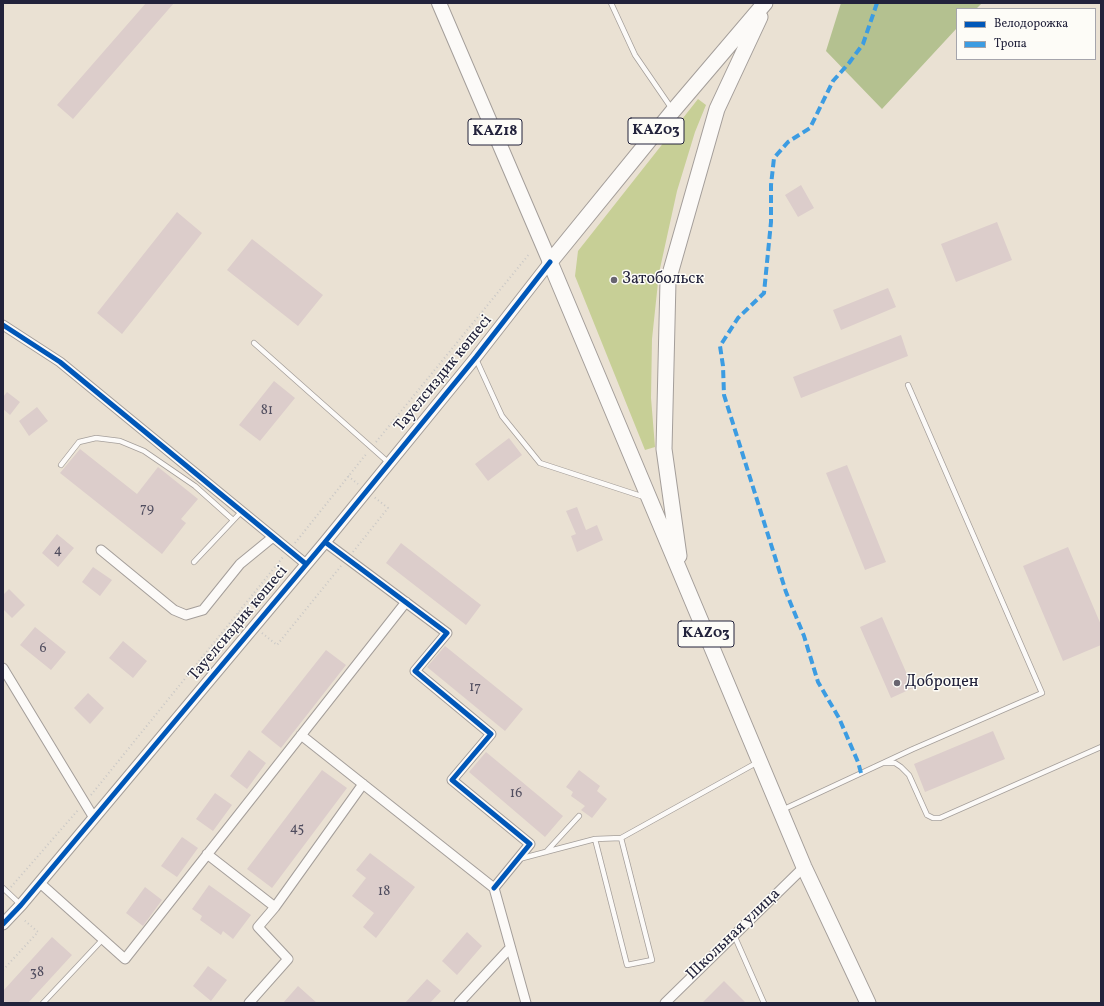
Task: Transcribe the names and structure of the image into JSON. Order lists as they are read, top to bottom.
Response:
{
  "streets": {
    "highway": ["KАZ03"],
    "main road": ["KAZ18"],
    "street": ["Тауелсиздик көшесі", "Школьная улица"]
  },
  "crossings": [
    ["KАZ03", "KAZ18"],
    ["KАZ03", "Тауелсиздик көшесі"],
    ["KАZ03", "Школьная улица"],
    ["KAZ18", "Тауелсиздик көшесі"]
  ],
  "places": ["Затобольск", "Доброцен"],
  "house_numbers": [
    "81",
    "79",
    "4",
    "6",
    "17",
    "16",
    "45",
    "18",
    "38"
  ],
  "legend": ["Велодорожка", "Тропа"]
}
